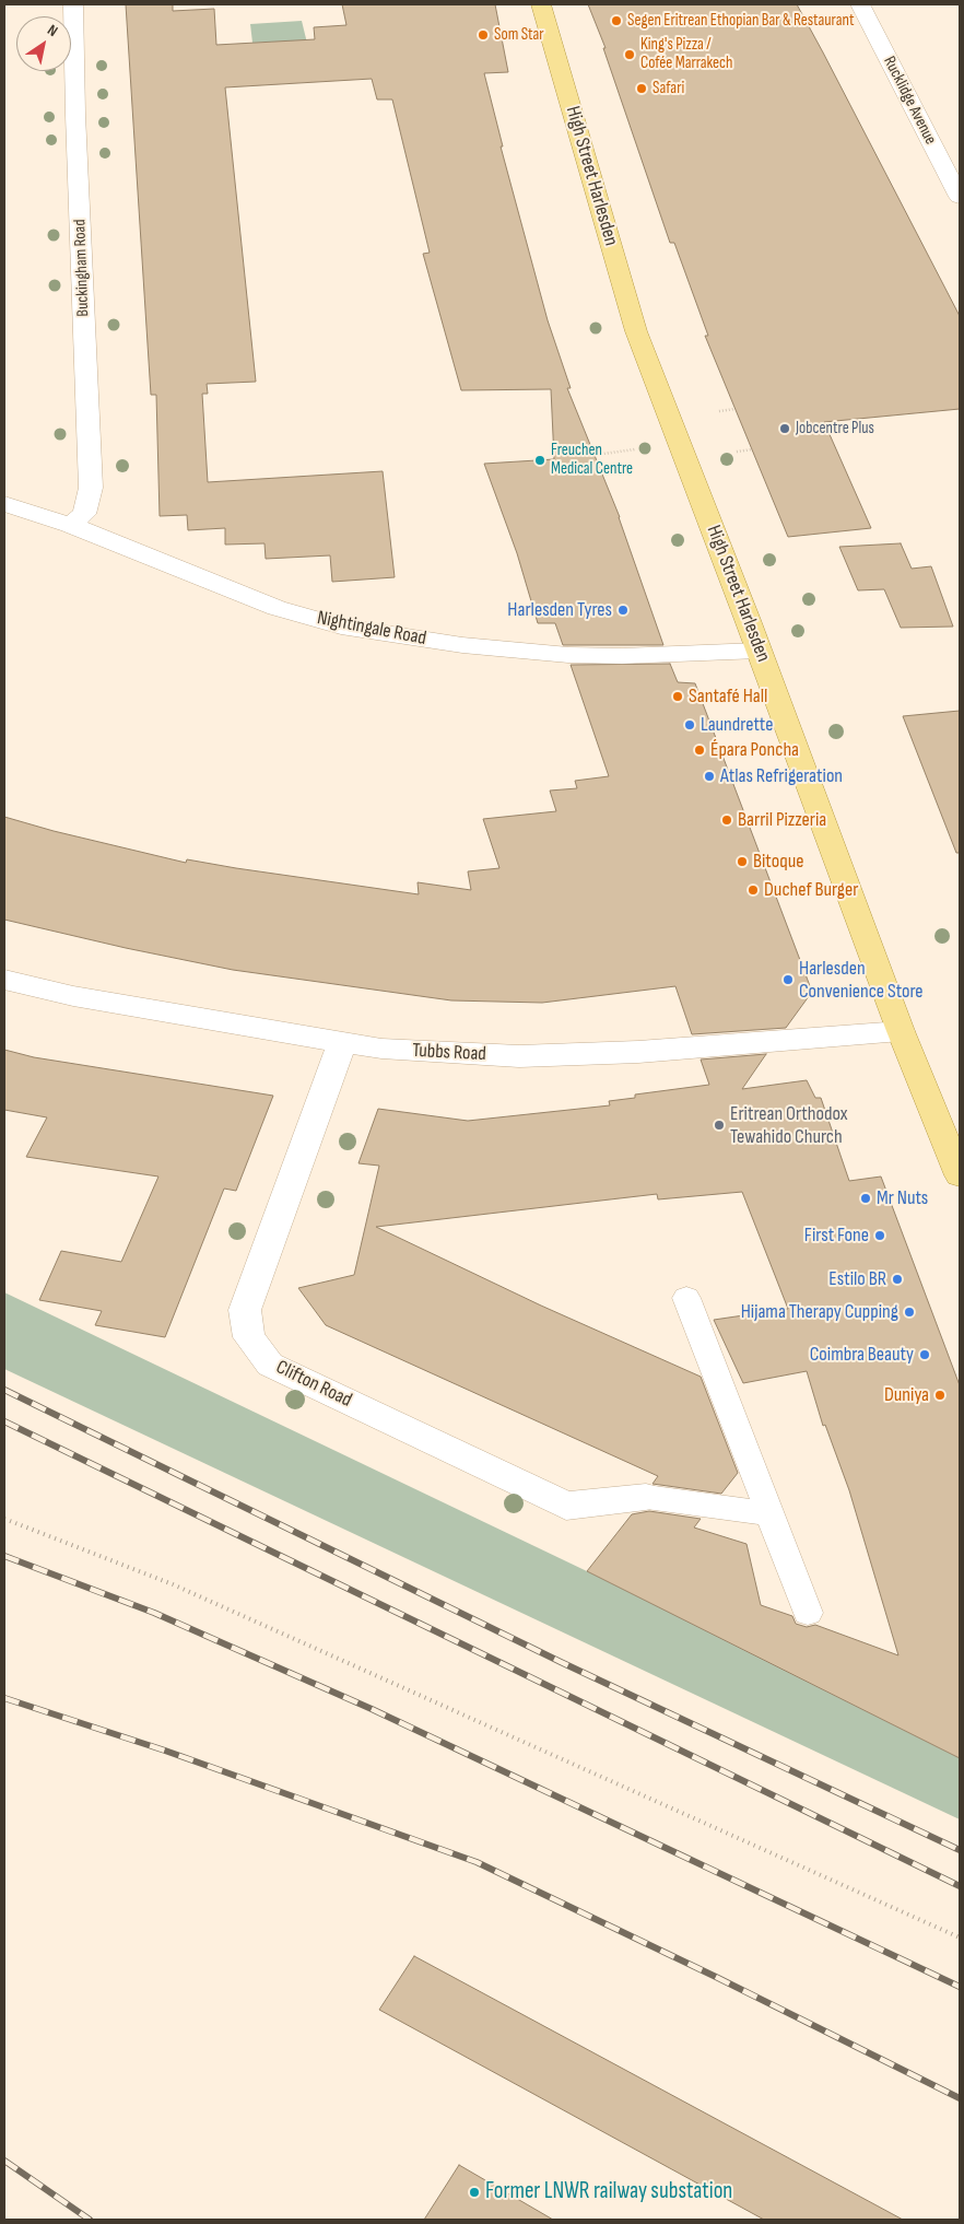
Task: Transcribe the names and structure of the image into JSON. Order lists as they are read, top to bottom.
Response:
{
  "streets": {
    "main road": ["High Street Harlesden"],
    "street": [
      "Rucklidge Avenue",
      "Buckingham Road",
      "Nightingale Road",
      "Tubbs Road",
      "Clifton Road"
    ]
  },
  "crossings": [
    ["High Street Harlesden", "Nightingale Road"],
    ["High Street Harlesden", "Tubbs Road"],
    ["Buckingham Road", "Nightingale Road"],
    ["Tubbs Road", "Clifton Road"]
  ],
  "places": [
    "Segen Eritrean Ethopian Bar & Restaurant",
    "Som Star",
    "King's Pizza / Cofée Marrakech",
    "Safari",
    "Jobcentre Plus",
    "Freuchen Medical Centre",
    "Harlesden Tyres",
    "Santafé Hall",
    "Laundrette",
    "Épara Poncha",
    "Atlas Refrigeration",
    "Barril Pizzeria",
    "Bitoque",
    "Duchef Burger",
    "Harlesden Convenience Store",
    "Eritrean Orthodox Tewahido Church",
    "Mr Nuts",
    "First Fone",
    "Estilo BR",
    "Hijama Therapy Cupping",
    "Coimbra Beauty",
    "Duniya",
    "Former LNWR railway substation"
  ],
  "north": "top right"
}
